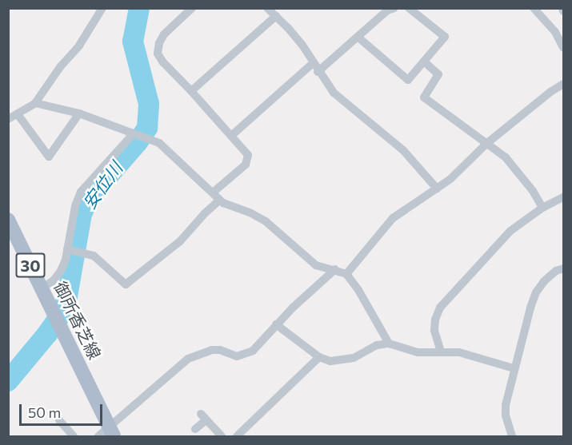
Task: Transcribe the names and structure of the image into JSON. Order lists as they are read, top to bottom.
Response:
{
  "streets": {
    "main road": ["30", "御所香芝線"]
  },
  "water": ["安位川"],
  "scale_bar": "50 m"
}
